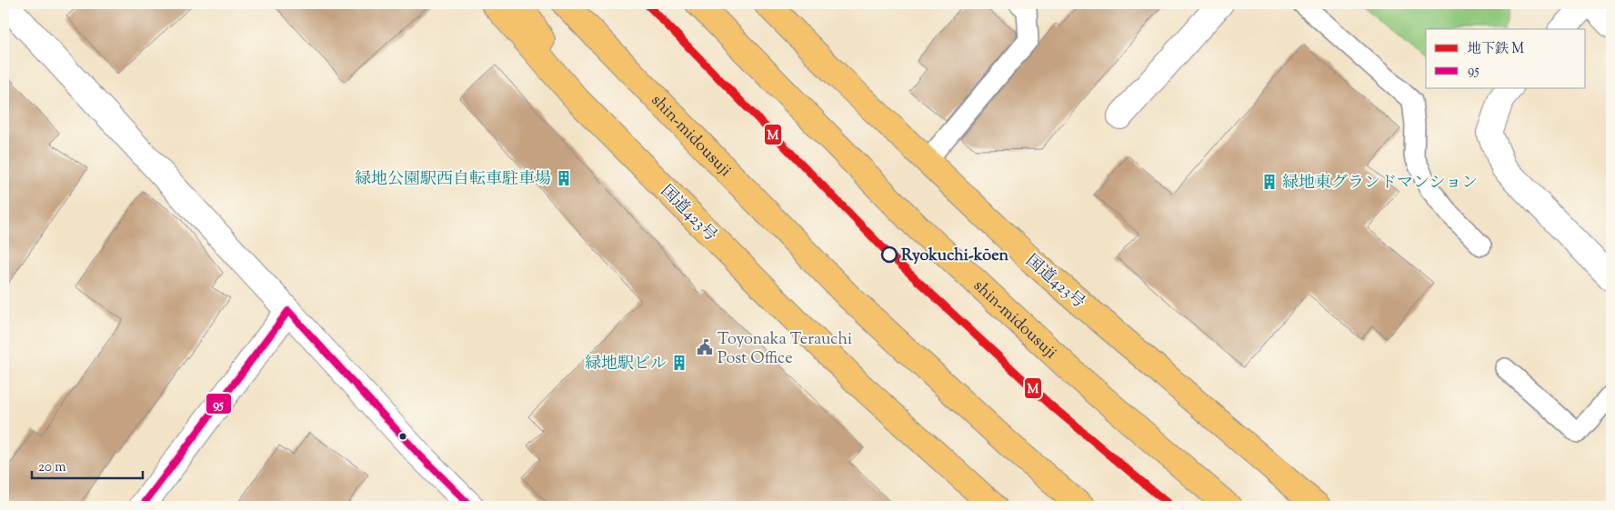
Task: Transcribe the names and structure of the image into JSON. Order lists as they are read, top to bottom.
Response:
{
  "streets": {
    "highway": ["shin-midousuji", "国道423号"]
  },
  "places": {
    "building": ["緑地公園駅西自転車駐車場", "緑地東グランドマンション", "緑地駅ビル"],
    "other": ["Ryokuchi-kōen"],
    "public building": ["Toyonaka Terauchi Post Office"]
  },
  "lines": ["metro line M", "transit line 95"],
  "legend": ["地下鉄 M", "95"],
  "scale_bar": "20 m"
}
